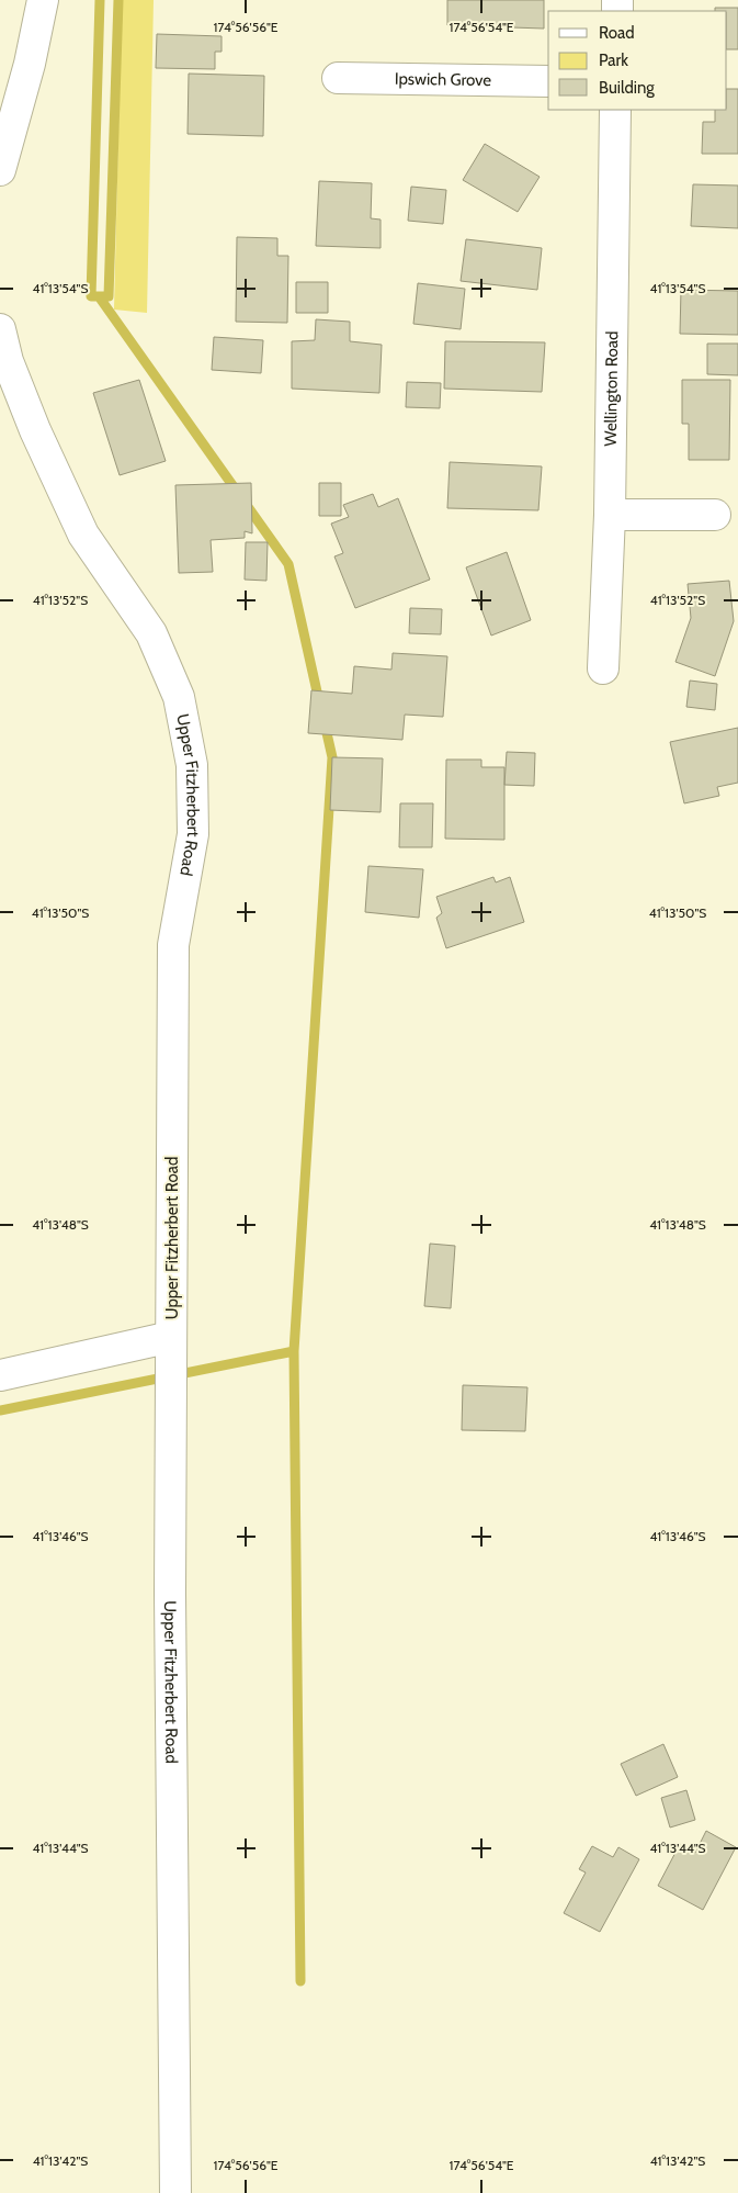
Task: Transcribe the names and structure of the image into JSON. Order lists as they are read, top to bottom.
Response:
{
  "streets": {
    "street": ["Ipswich Grove", "Wellington Road", "Upper Fitzherbert Road"]
  },
  "legend": ["Road", "Park", "Building"],
  "coordinates": [
    "174°56'56\"E",
    "174°56'54\"E",
    "41°13'54\"S",
    "41°13'52\"S",
    "41°13'50\"S",
    "41°13'48\"S",
    "41°13'46\"S",
    "41°13'44\"S",
    "41°13'42\"S"
  ]
}
